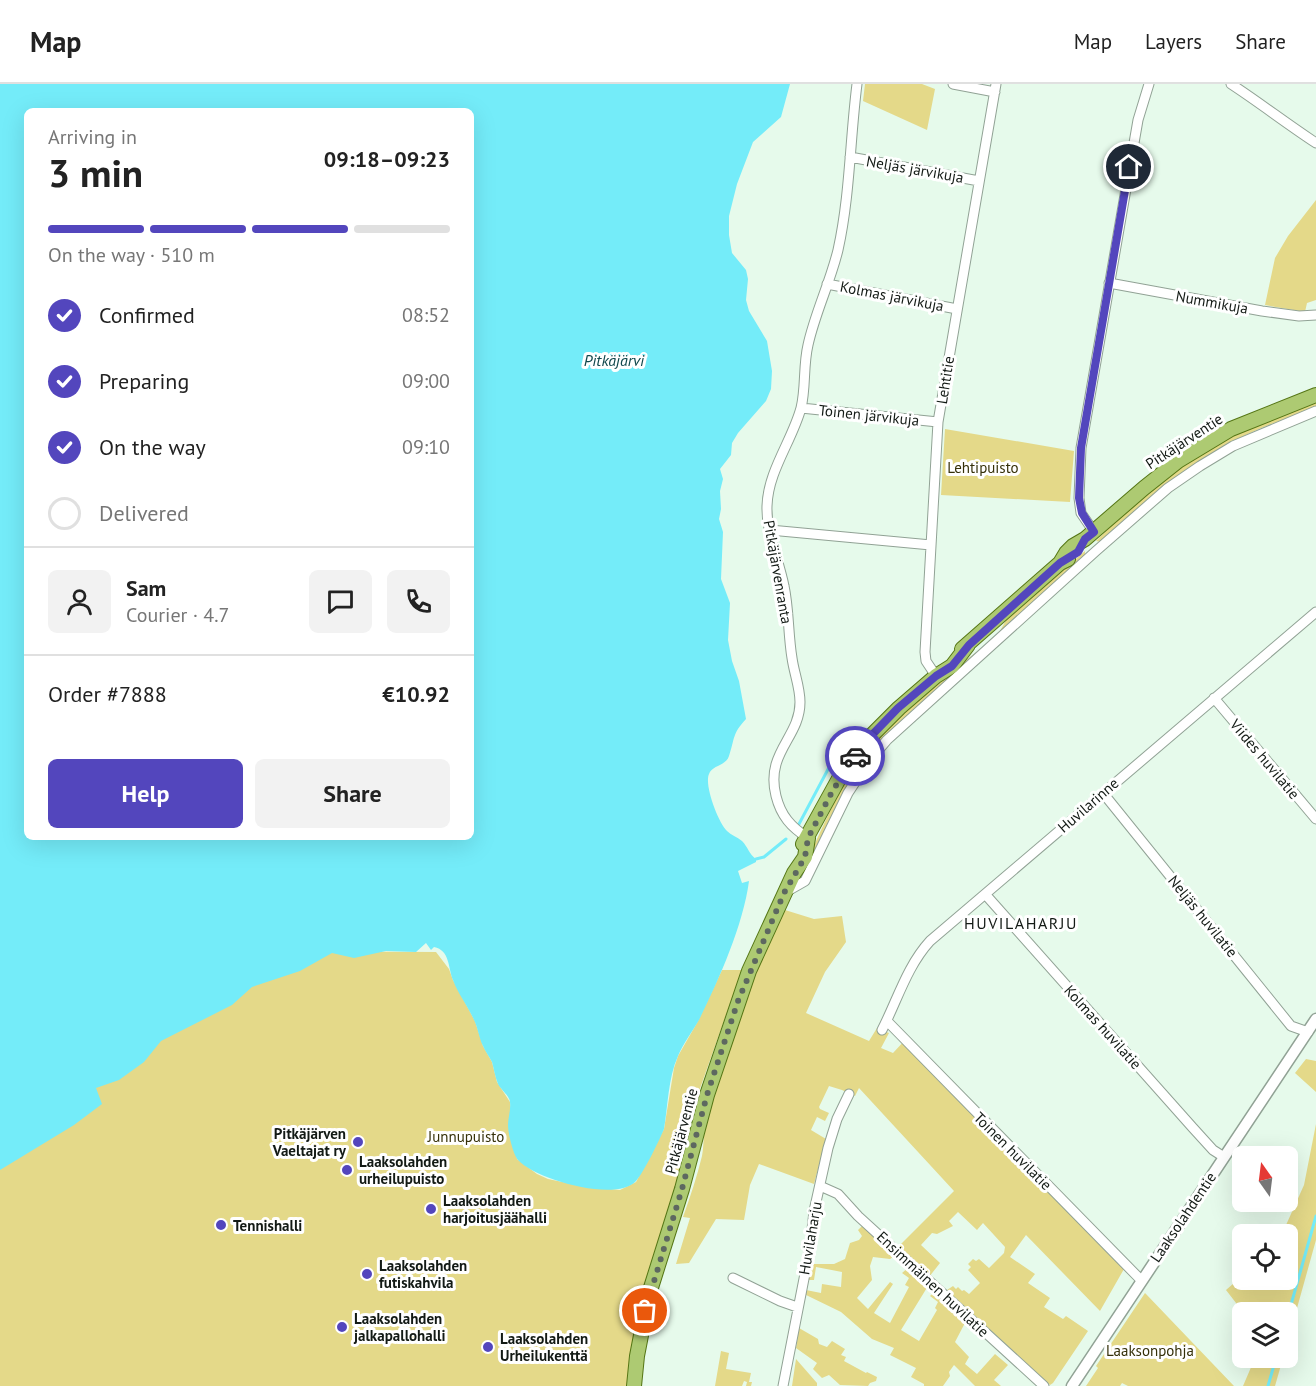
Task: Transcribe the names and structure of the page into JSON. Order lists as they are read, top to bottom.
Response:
{
  "streets": {
    "main road": ["Pitkäjärventie"],
    "street": [
      "Neljäs järvikuja",
      "Kolmas järvikuja",
      "Nummikuja",
      "Lehtitie",
      "Toinen järvikuja",
      "Pitkäjärvenranta",
      "Viides huvilatie",
      "Huvilarinne",
      "Neljäs huvilatie",
      "Kolmas huvilatie",
      "Toinen huvilatie",
      "Laaksolahdentie",
      "Huvilaharju",
      "Ensimmäinen huvilatie"
    ]
  },
  "crossings": [
    ["Neljäs järvikuja", "Lehtitie"],
    ["Neljäs järvikuja", "Pitkäjärvenranta"],
    ["Kolmas järvikuja", "Lehtitie"],
    ["Kolmas järvikuja", "Pitkäjärvenranta"],
    ["Lehtitie", "Toinen järvikuja"],
    ["Lehtitie", "Pitkäjärventie"],
    ["Toinen järvikuja", "Pitkäjärvenranta"],
    ["Pitkäjärventie", "Pitkäjärvenranta"],
    ["Viides huvilatie", "Huvilarinne"],
    ["Huvilarinne", "Neljäs huvilatie"],
    ["Huvilarinne", "Kolmas huvilatie"],
    ["Huvilarinne", "Toinen huvilatie"],
    ["Neljäs huvilatie", "Laaksolahdentie"],
    ["Kolmas huvilatie", "Laaksolahdentie"],
    ["Toinen huvilatie", "Laaksolahdentie"],
    ["Huvilaharju", "Ensimmäinen huvilatie"]
  ],
  "districts": ["HUVILAHARJU"],
  "water": ["Pitkäjärvi"],
  "parks": ["Lehtipuisto", "Junnupuisto", "Laaksonpohja"],
  "places": [
    "Pitkäjärven Vaeltajat ry",
    "Laaksolahden urheilupuisto",
    "Laaksolahden harjoitusjäähalli",
    "Tennishalli",
    "Laaksolahden futiskahvila",
    "Laaksolahden jalkapallohalli",
    "Laaksolahden Urheilukenttä"
  ],
  "north": "top",
  "page": {
    "header": "Map",
    "nav": ["Map", "Layers", "Share"],
    "heading": ["3 min", "Arriving in", "09:18–09:23"],
    "panel": [
      "Sam",
      "Courier · 4.7",
      "Order #7888",
      "€10.92"
    ],
    "bar": "On the way · 510 m",
    "list": [
      ["Confirmed", "08:52"],
      ["Preparing", "09:00"],
      ["On the way", "09:10"],
      "Delivered"
    ],
    "buttons": ["Help", "Share"]
  }
}
